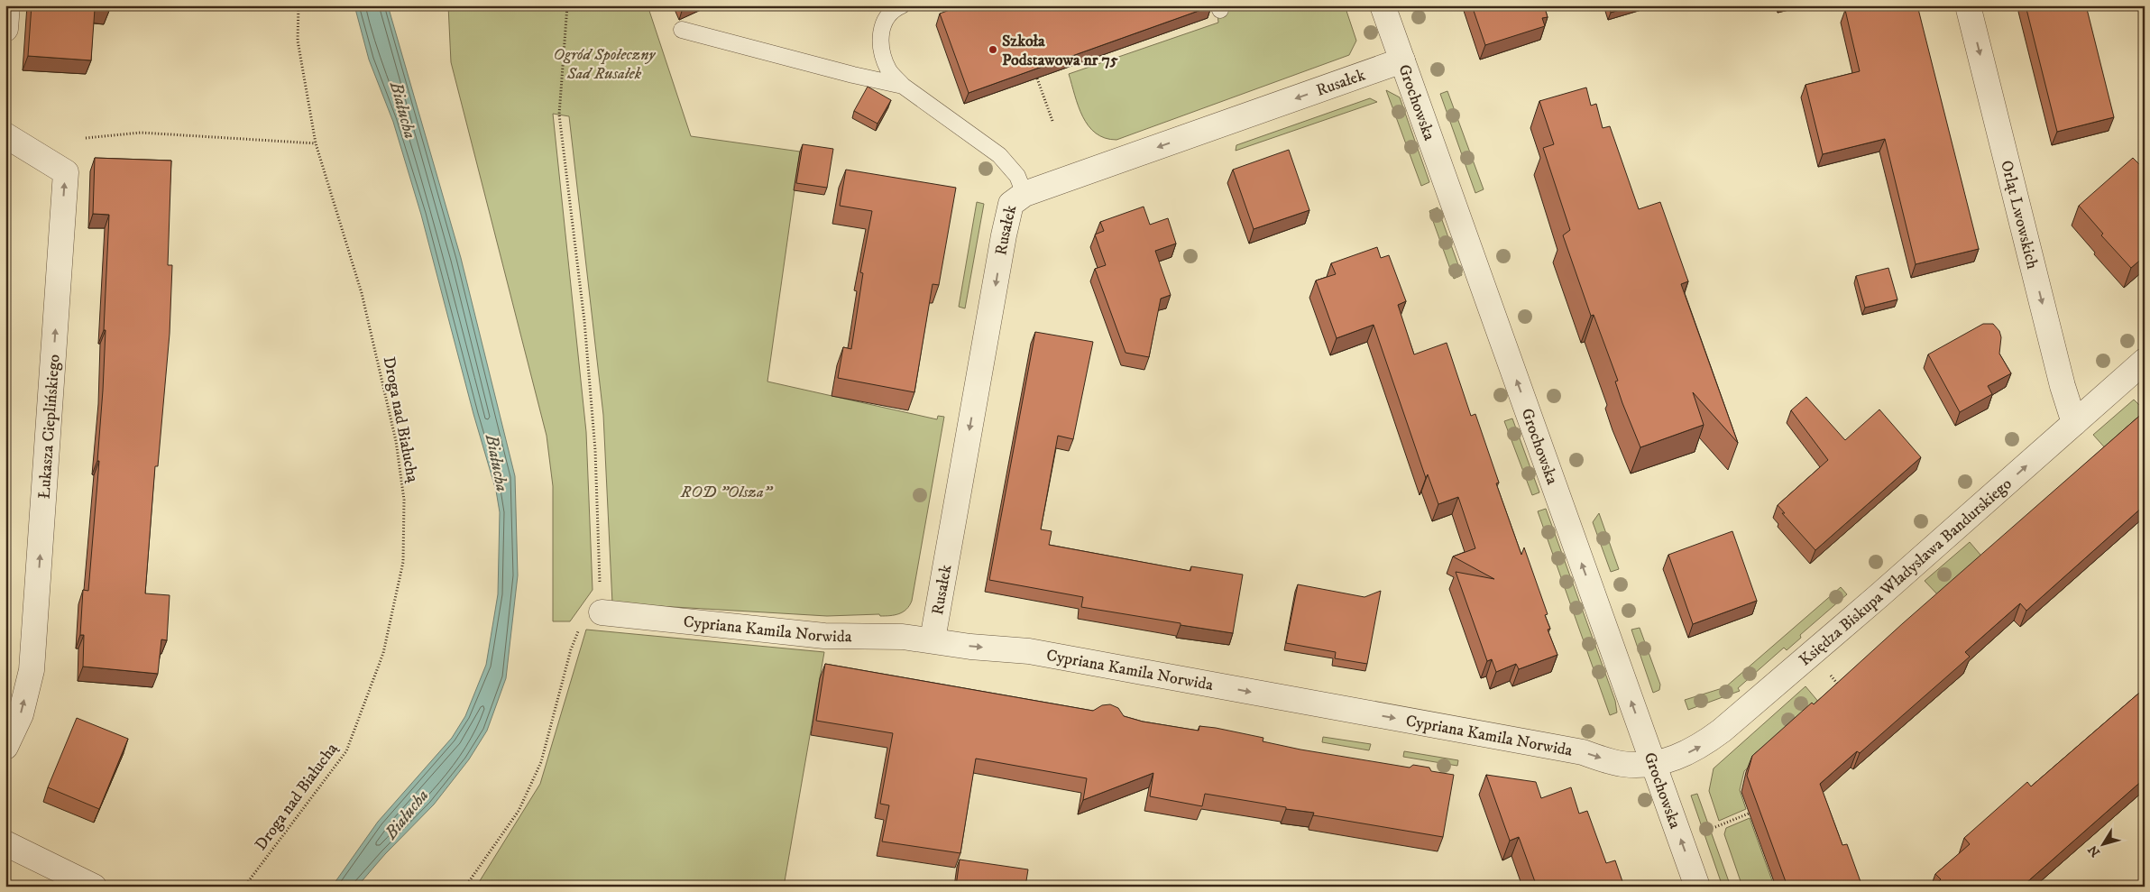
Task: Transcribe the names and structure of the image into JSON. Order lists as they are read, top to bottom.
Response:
{
  "streets": {
    "street": [
      "Rusałek",
      "Grochowska",
      "Orląt Lwowskich",
      "Łukasza Cieplińskiego",
      "Księdza Biskupa Władysława Bandurskiego",
      "Cypriana Kamila Norwida"
    ],
    "path": ["Droga nad Białuchą"]
  },
  "crossings": [
    ["Rusałek", "Grochowska"],
    ["Rusałek", "Cypriana Kamila Norwida"],
    ["Grochowska", "Księdza Biskupa Władysława Bandurskiego"],
    ["Grochowska", "Cypriana Kamila Norwida"],
    ["Orląt Lwowskich", "Księdza Biskupa Władysława Bandurskiego"],
    ["Księdza Biskupa Władysława Bandurskiego", "Cypriana Kamila Norwida"]
  ],
  "one_way": [
    "Rusałek",
    "Grochowska",
    "Orląt Lwowskich",
    "Łukasza Cieplińskiego",
    "Księdza Biskupa Władysława Bandurskiego",
    "Cypriana Kamila Norwida"
  ],
  "water": ["Białucha"],
  "parks": ["Ogród Społeczny Sad Rusałek", "ROD \"Olsza\""],
  "places": ["Szkoła Podstawowa nr 75"],
  "north": "bottom left"
}
